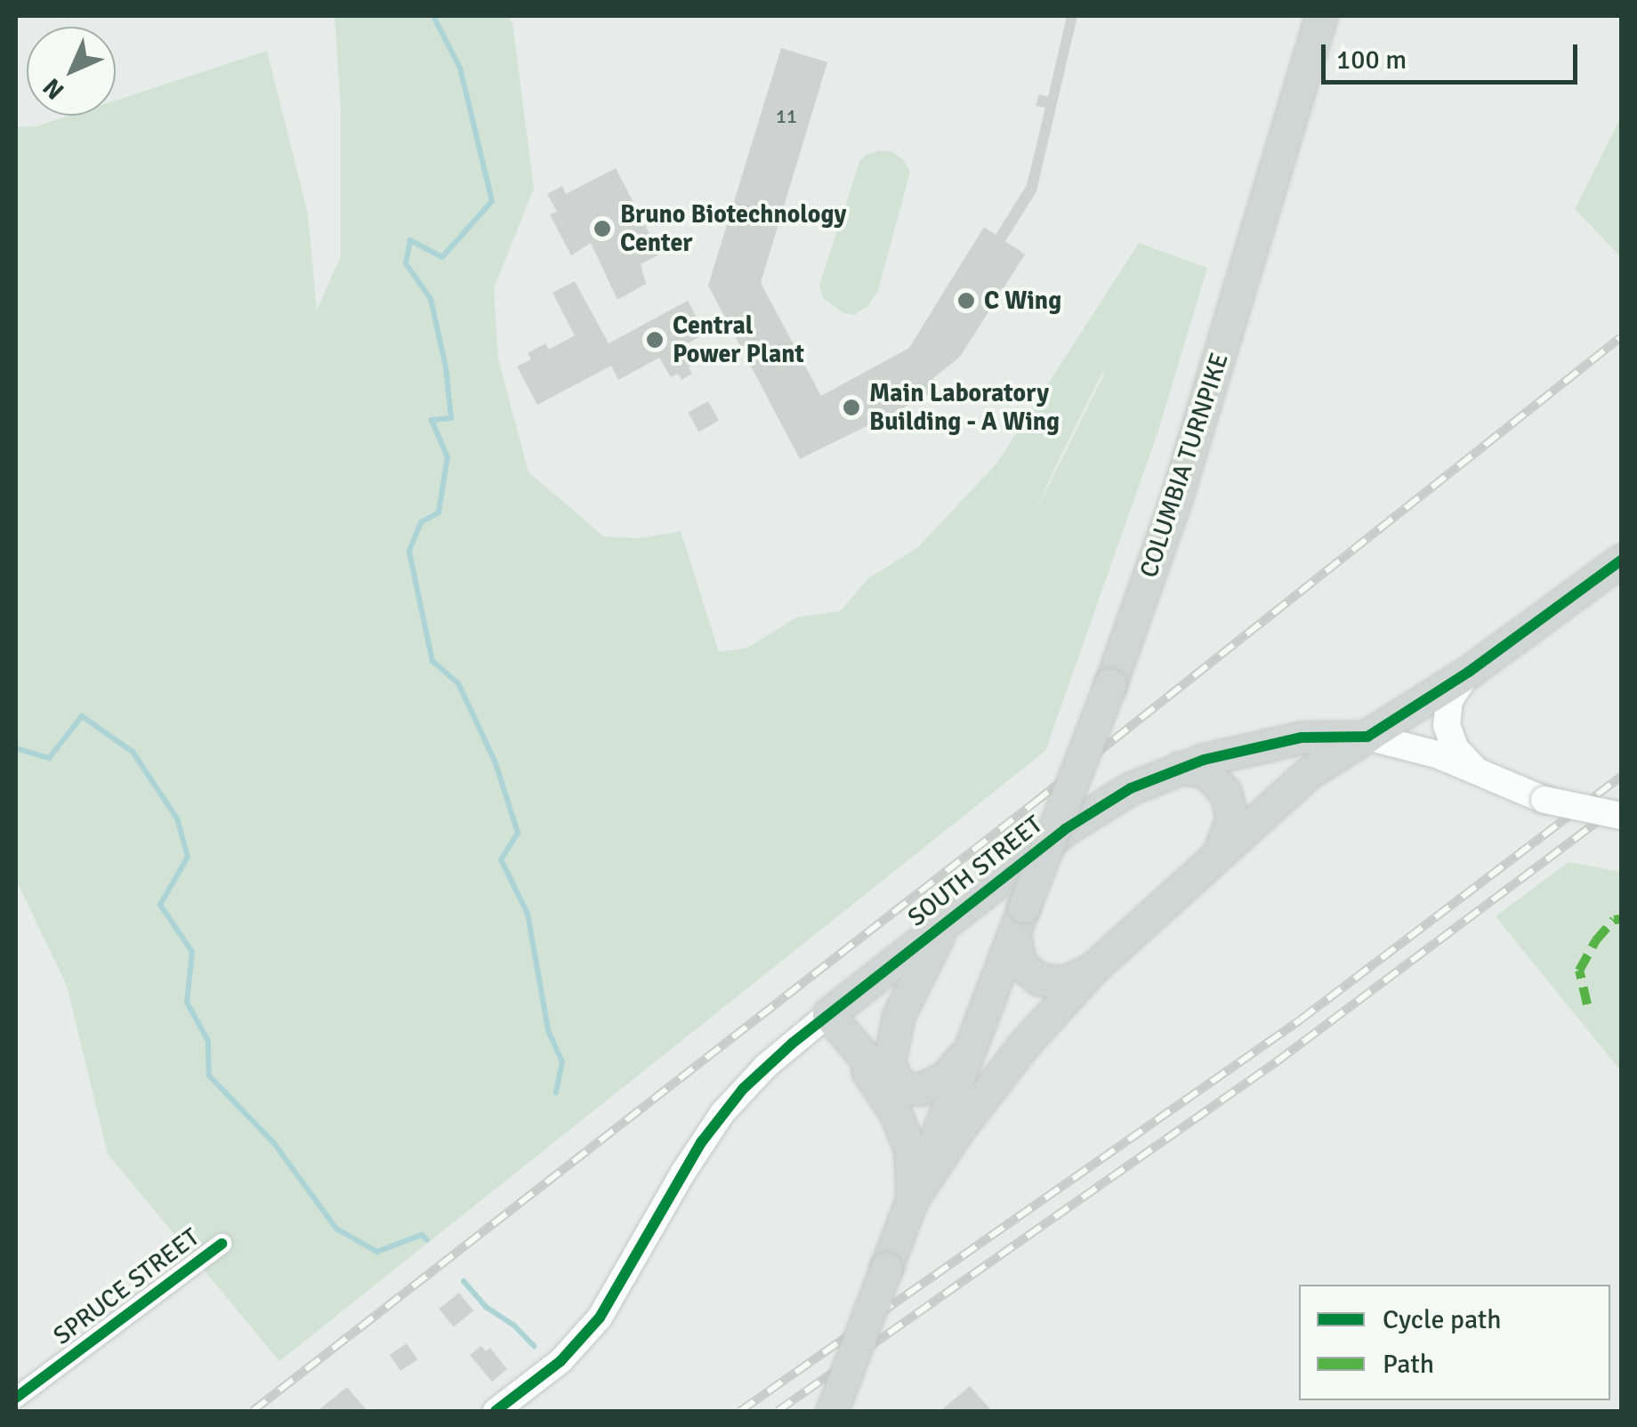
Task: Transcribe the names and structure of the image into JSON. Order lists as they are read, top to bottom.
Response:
{
  "streets": {
    "main road": ["COLUMBIA TURNPIKE", "SOUTH STREET"],
    "street": ["SPRUCE STREET"]
  },
  "places": [
    "Bruno Biotechnology Center",
    "C Wing",
    "Central Power Plant",
    "Main Laboratory Building - A Wing"
  ],
  "house_numbers": ["11"],
  "legend": ["Cycle path", "Path"],
  "scale_bar": "100 m",
  "north": "bottom left"
}
